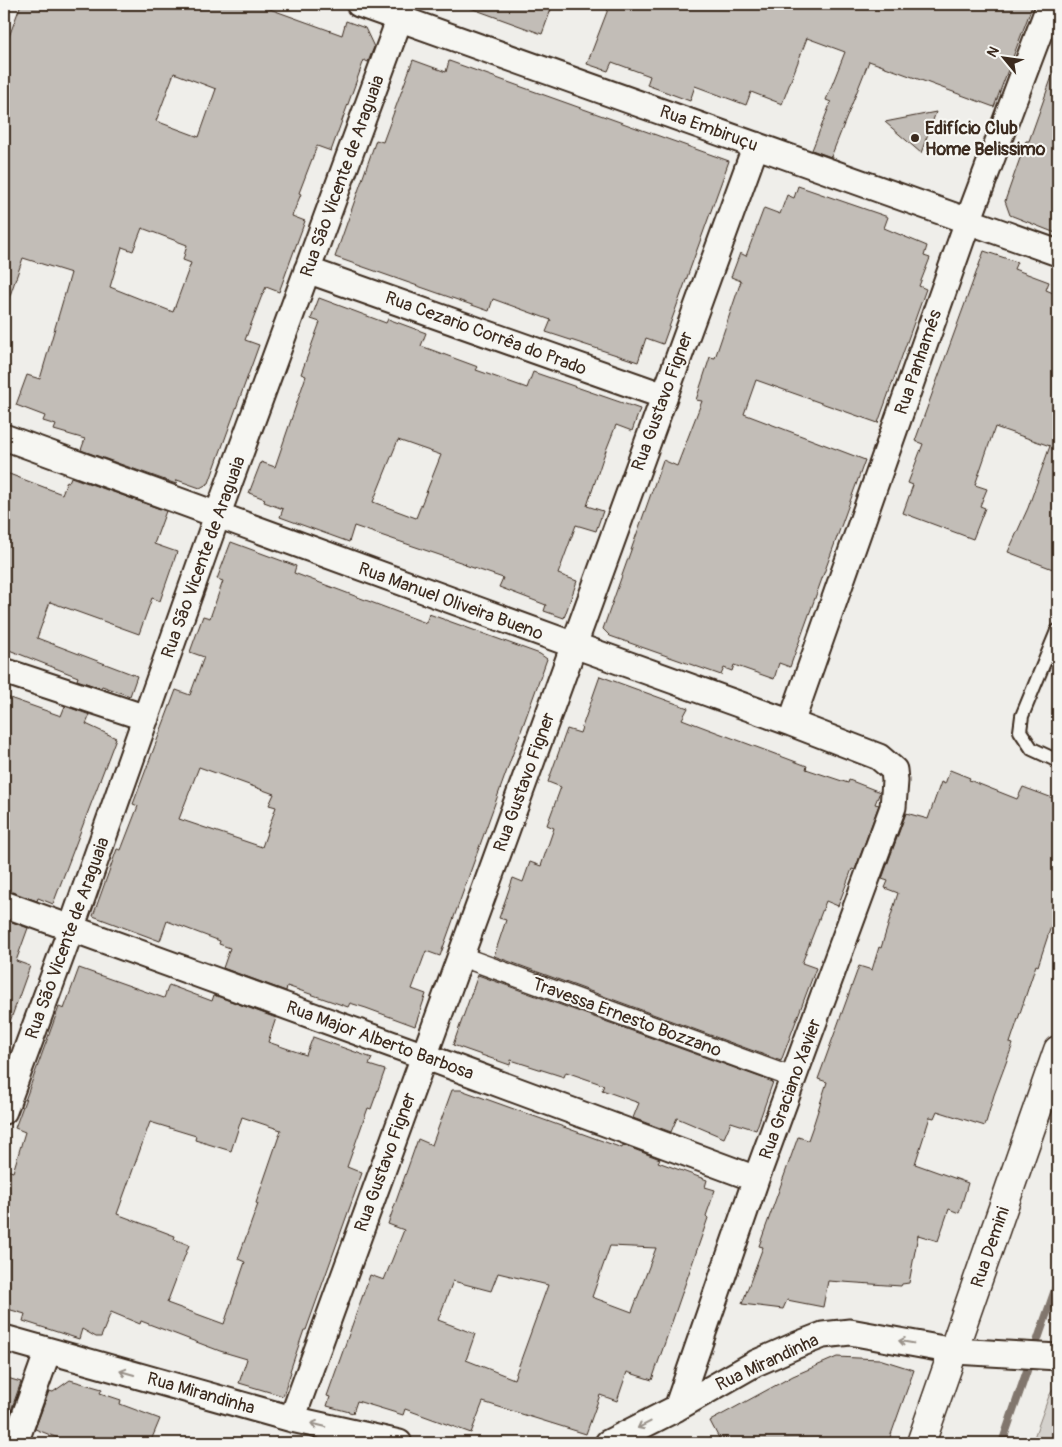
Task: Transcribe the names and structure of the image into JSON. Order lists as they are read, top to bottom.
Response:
{
  "streets": {
    "street": [
      "Rua Embiruçu",
      "Rua São Vicente de Araguaia",
      "Rua Cezario Corrêa do Prado",
      "Rua Panhamés",
      "Rua Gustavo Figner",
      "Rua Manuel Oliveira Bueno",
      "Travessa Ernesto Bozzano",
      "Rua Major Alberto Barbosa",
      "Rua Graciano Xavier",
      "Rua Demini",
      "Rua Mirandinha"
    ]
  },
  "crossings": [
    ["Rua Embiruçu", "Rua São Vicente de Araguaia"],
    ["Rua Embiruçu", "Rua Panhamés"],
    ["Rua Embiruçu", "Rua Gustavo Figner"],
    ["Rua São Vicente de Araguaia", "Rua Cezario Corrêa do Prado"],
    ["Rua São Vicente de Araguaia", "Rua Manuel Oliveira Bueno"],
    ["Rua São Vicente de Araguaia", "Rua Major Alberto Barbosa"],
    ["Rua Cezario Corrêa do Prado", "Rua Gustavo Figner"],
    ["Rua Panhamés", "Rua Manuel Oliveira Bueno"],
    ["Rua Gustavo Figner", "Rua Manuel Oliveira Bueno"],
    ["Rua Gustavo Figner", "Travessa Ernesto Bozzano"],
    ["Rua Gustavo Figner", "Rua Major Alberto Barbosa"],
    ["Rua Gustavo Figner", "Rua Mirandinha"],
    ["Rua Manuel Oliveira Bueno", "Rua Graciano Xavier"],
    ["Travessa Ernesto Bozzano", "Rua Graciano Xavier"],
    ["Rua Major Alberto Barbosa", "Rua Graciano Xavier"],
    ["Rua Graciano Xavier", "Rua Mirandinha"],
    ["Rua Demini", "Rua Mirandinha"]
  ],
  "one_way": ["Rua Mirandinha"],
  "places": ["Edifício Club Home Belissimo"],
  "north": "top left"
}
